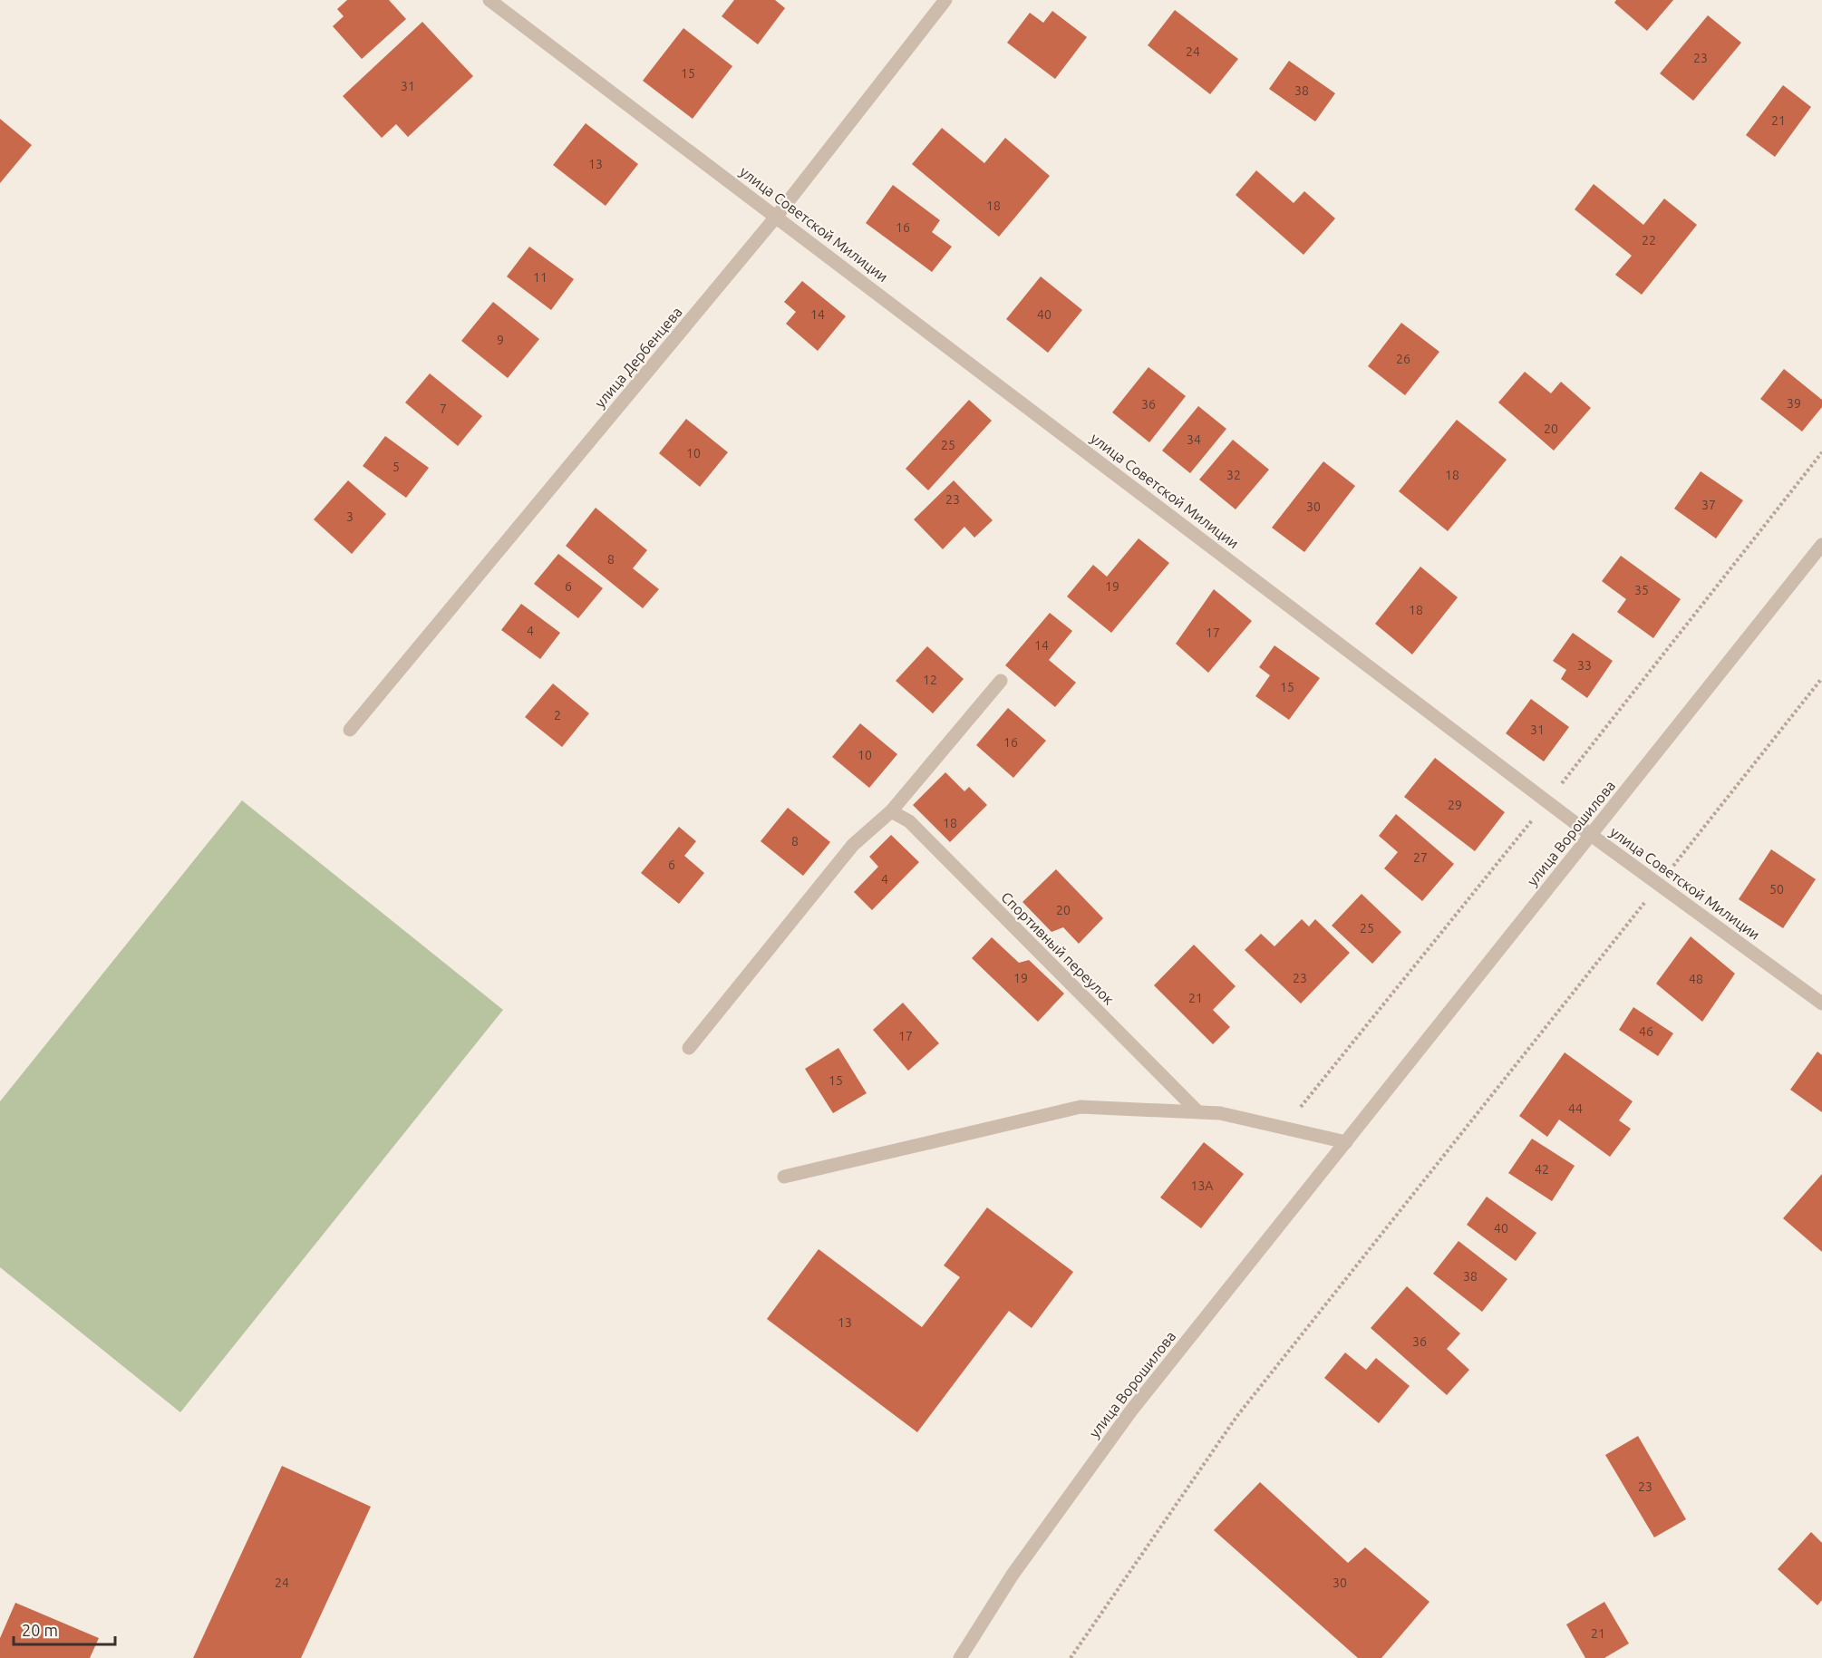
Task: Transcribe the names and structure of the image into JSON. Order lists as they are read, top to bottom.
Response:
{
  "streets": {
    "street": [
      "улица Советской Милиции",
      "улица Дербенцева",
      "улица Ворошилова",
      "Спортивный переулок"
    ]
  },
  "crossings": [
    ["улица Советской Милиции", "улица Дербенцева"],
    ["улица Советской Милиции", "улица Ворошилова"]
  ],
  "house_numbers": [
    "24",
    "23",
    "15",
    "31",
    "38",
    "21",
    "13",
    "18",
    "16",
    "22",
    "11",
    "14",
    "40",
    "9",
    "26",
    "39",
    "36",
    "7",
    "20",
    "34",
    "25",
    "10",
    "5",
    "32",
    "18",
    "23",
    "37",
    "30",
    "3",
    "8",
    "6",
    "19",
    "35",
    "18",
    "4",
    "17",
    "14",
    "33",
    "12",
    "15",
    "2",
    "31",
    "16",
    "10",
    "29",
    "18",
    "8",
    "27",
    "6",
    "4",
    "50",
    "20",
    "25",
    "19",
    "23",
    "48",
    "21",
    "46",
    "17",
    "15",
    "44",
    "42",
    "13А",
    "40",
    "38",
    "13",
    "36",
    "23",
    "24",
    "30",
    "21"
  ],
  "scale_bar": "20 m"
}
